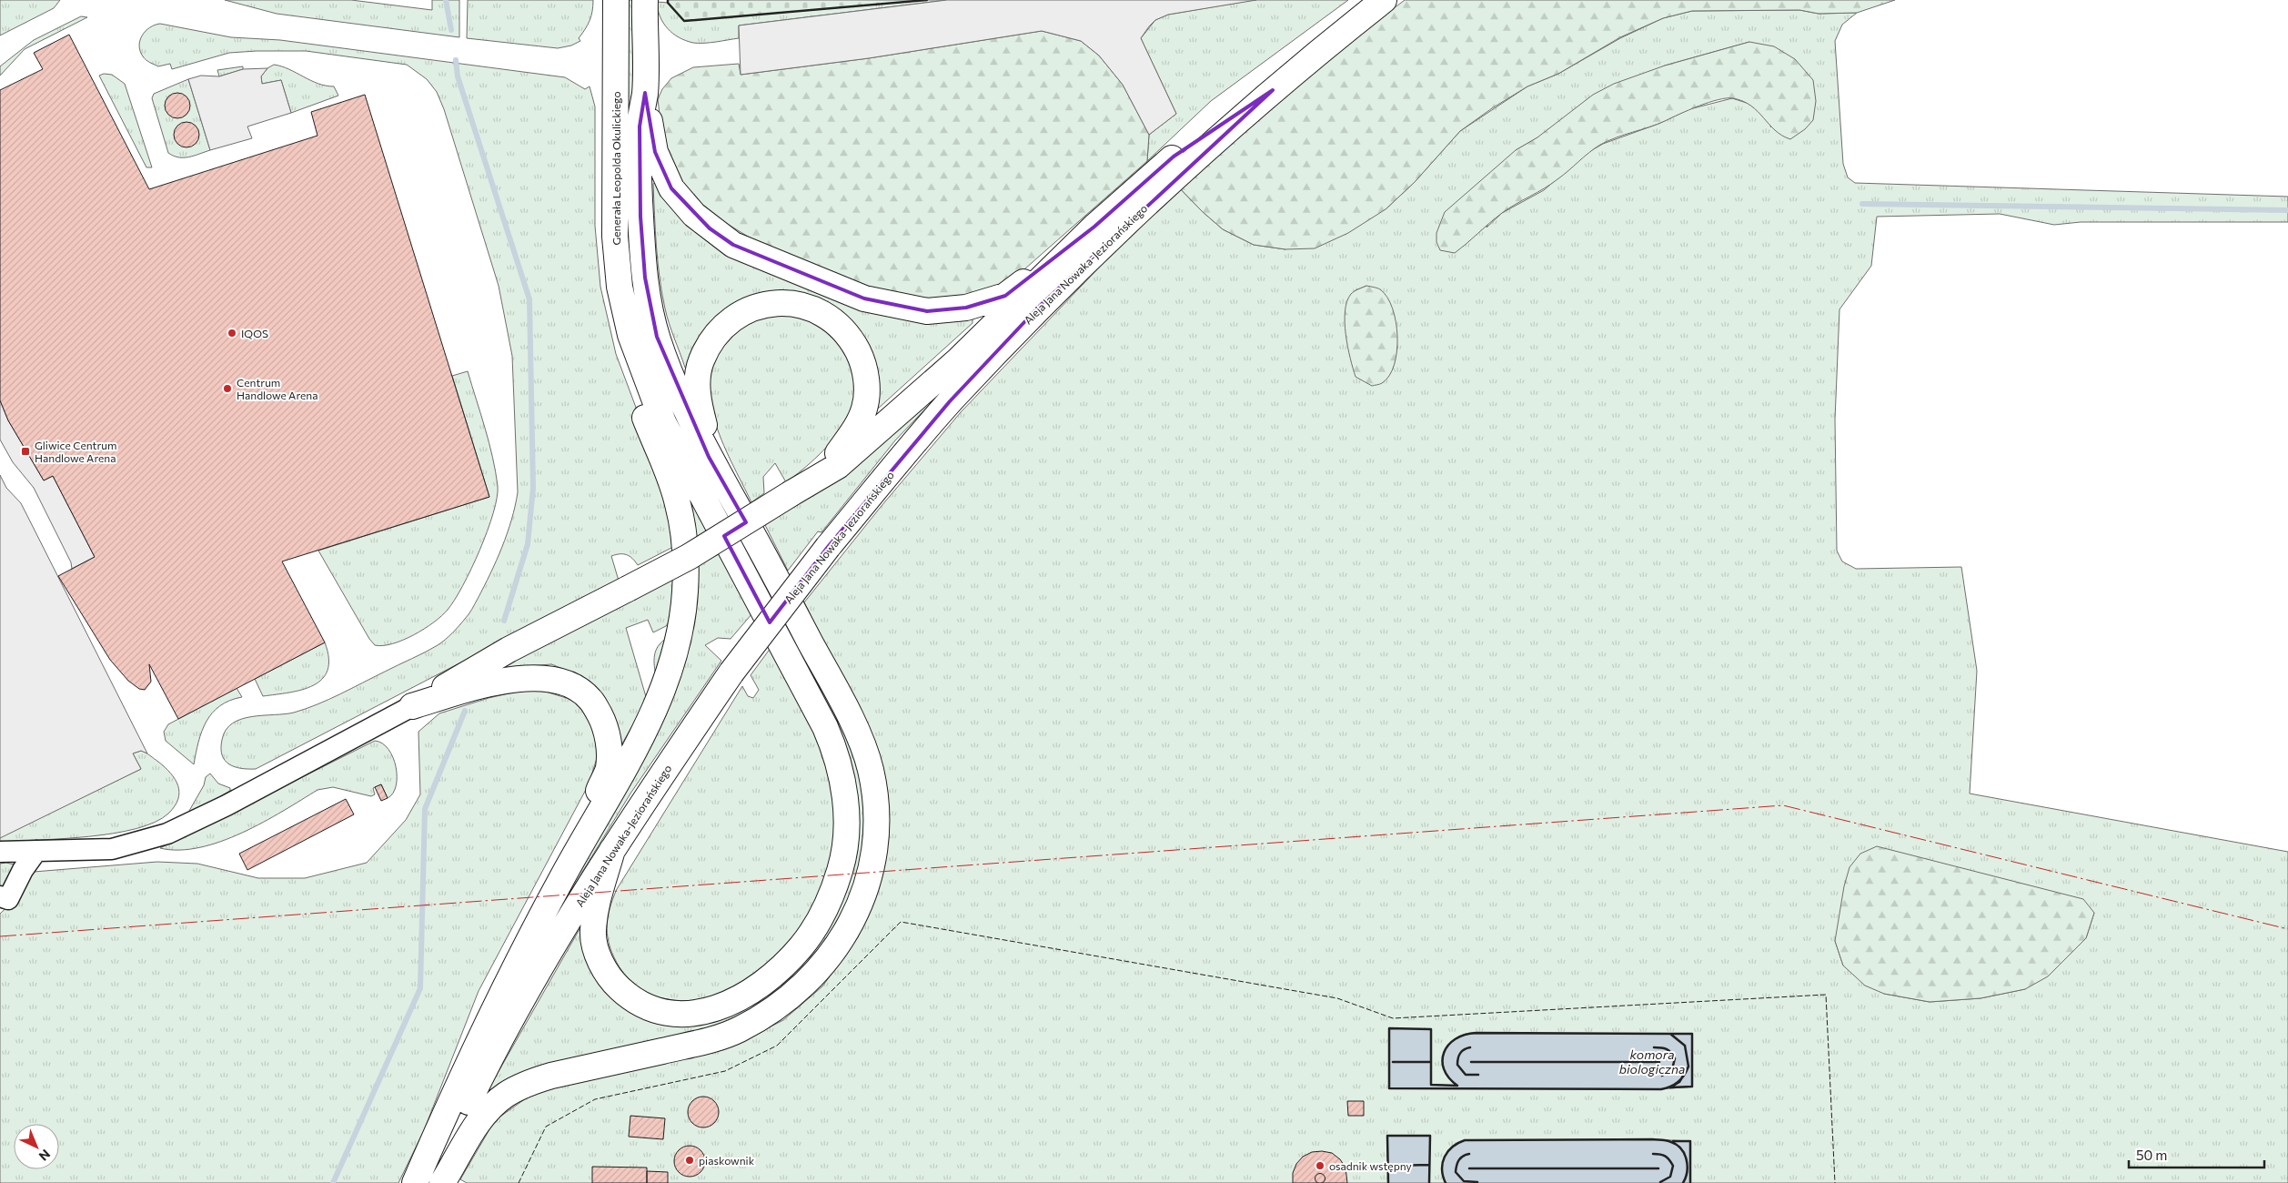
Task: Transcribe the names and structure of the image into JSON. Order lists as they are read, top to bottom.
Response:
{
  "streets": {
    "main road": ["Generała Leopolda Okulickiego", "Aleja Jana Nowaka-Jeziorańskiego"]
  },
  "water": ["komora biologiczna"],
  "places": {
    "other": [
      "IQOS",
      "Centrum Handlowe Arena",
      "piaskownik",
      "osadnik wstępny"
    ],
    "transit": ["Gliwice Centrum Handlowe Arena"]
  },
  "scale_bar": "50 m",
  "north": "bottom right"
}
